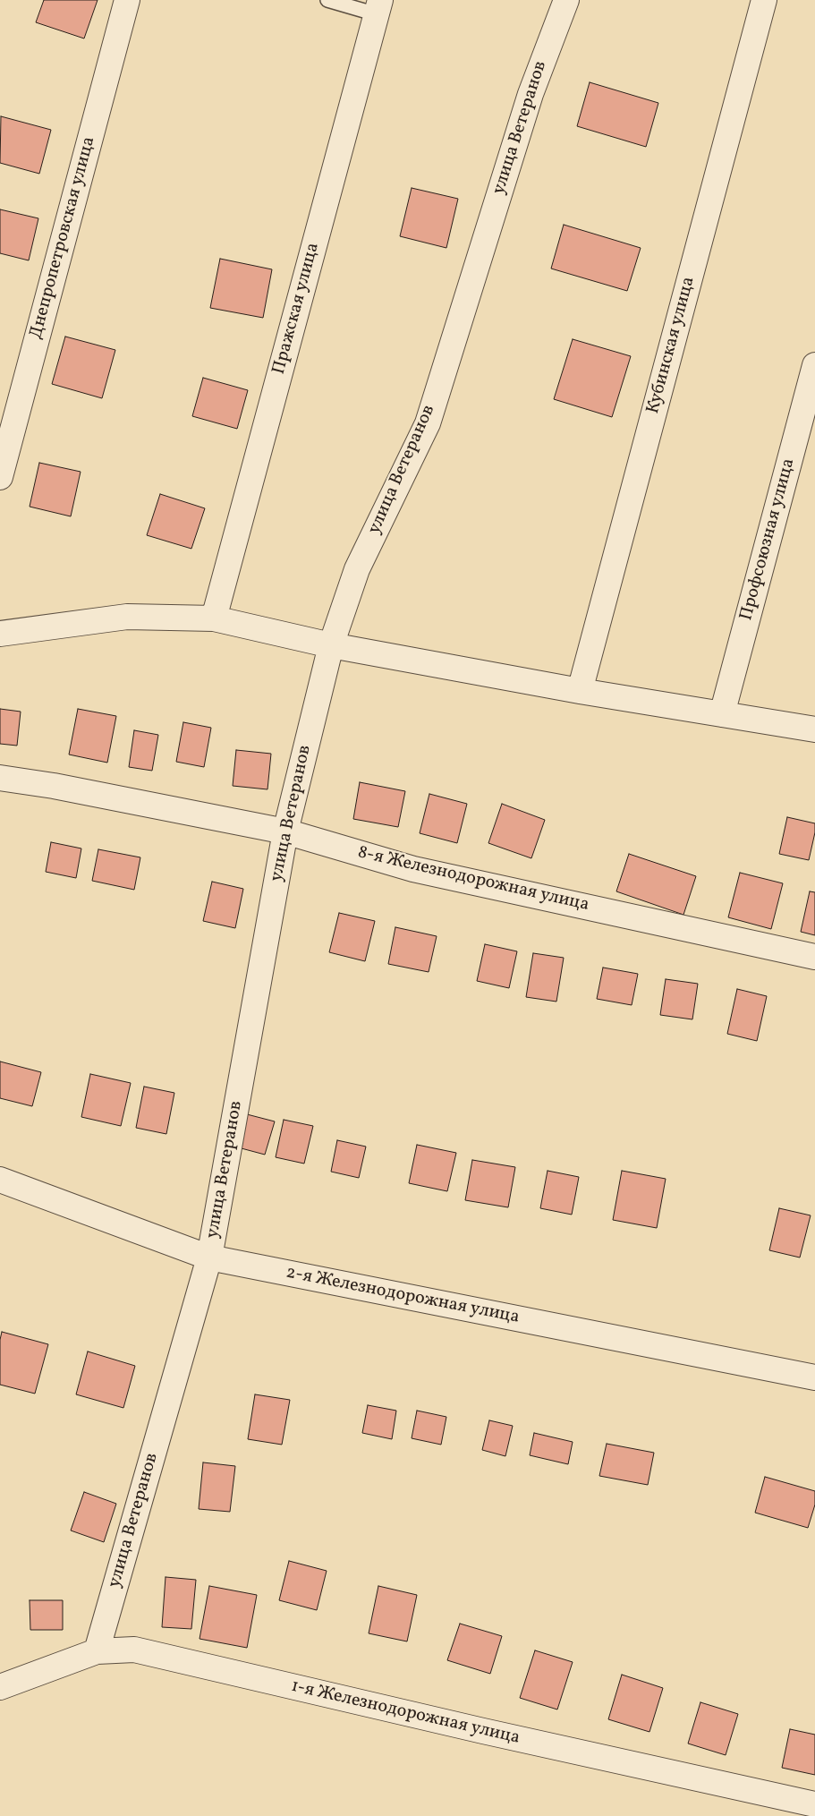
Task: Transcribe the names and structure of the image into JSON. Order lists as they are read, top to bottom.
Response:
{
  "streets": {
    "street": [
      "улица Ветеранов",
      "Днепропетровская улица",
      "Пражская улица",
      "Кубинская улица",
      "Профсоюзная улица",
      "8-я Железнодорожная улица",
      "2-я Железнодорожная улица",
      "1-я Железнодорожная улица"
    ]
  },
  "crossings": [
    ["улица Ветеранов", "8-я Железнодорожная улица"],
    ["улица Ветеранов", "2-я Железнодорожная улица"],
    ["улица Ветеранов", "1-я Железнодорожная улица"]
  ]
}
